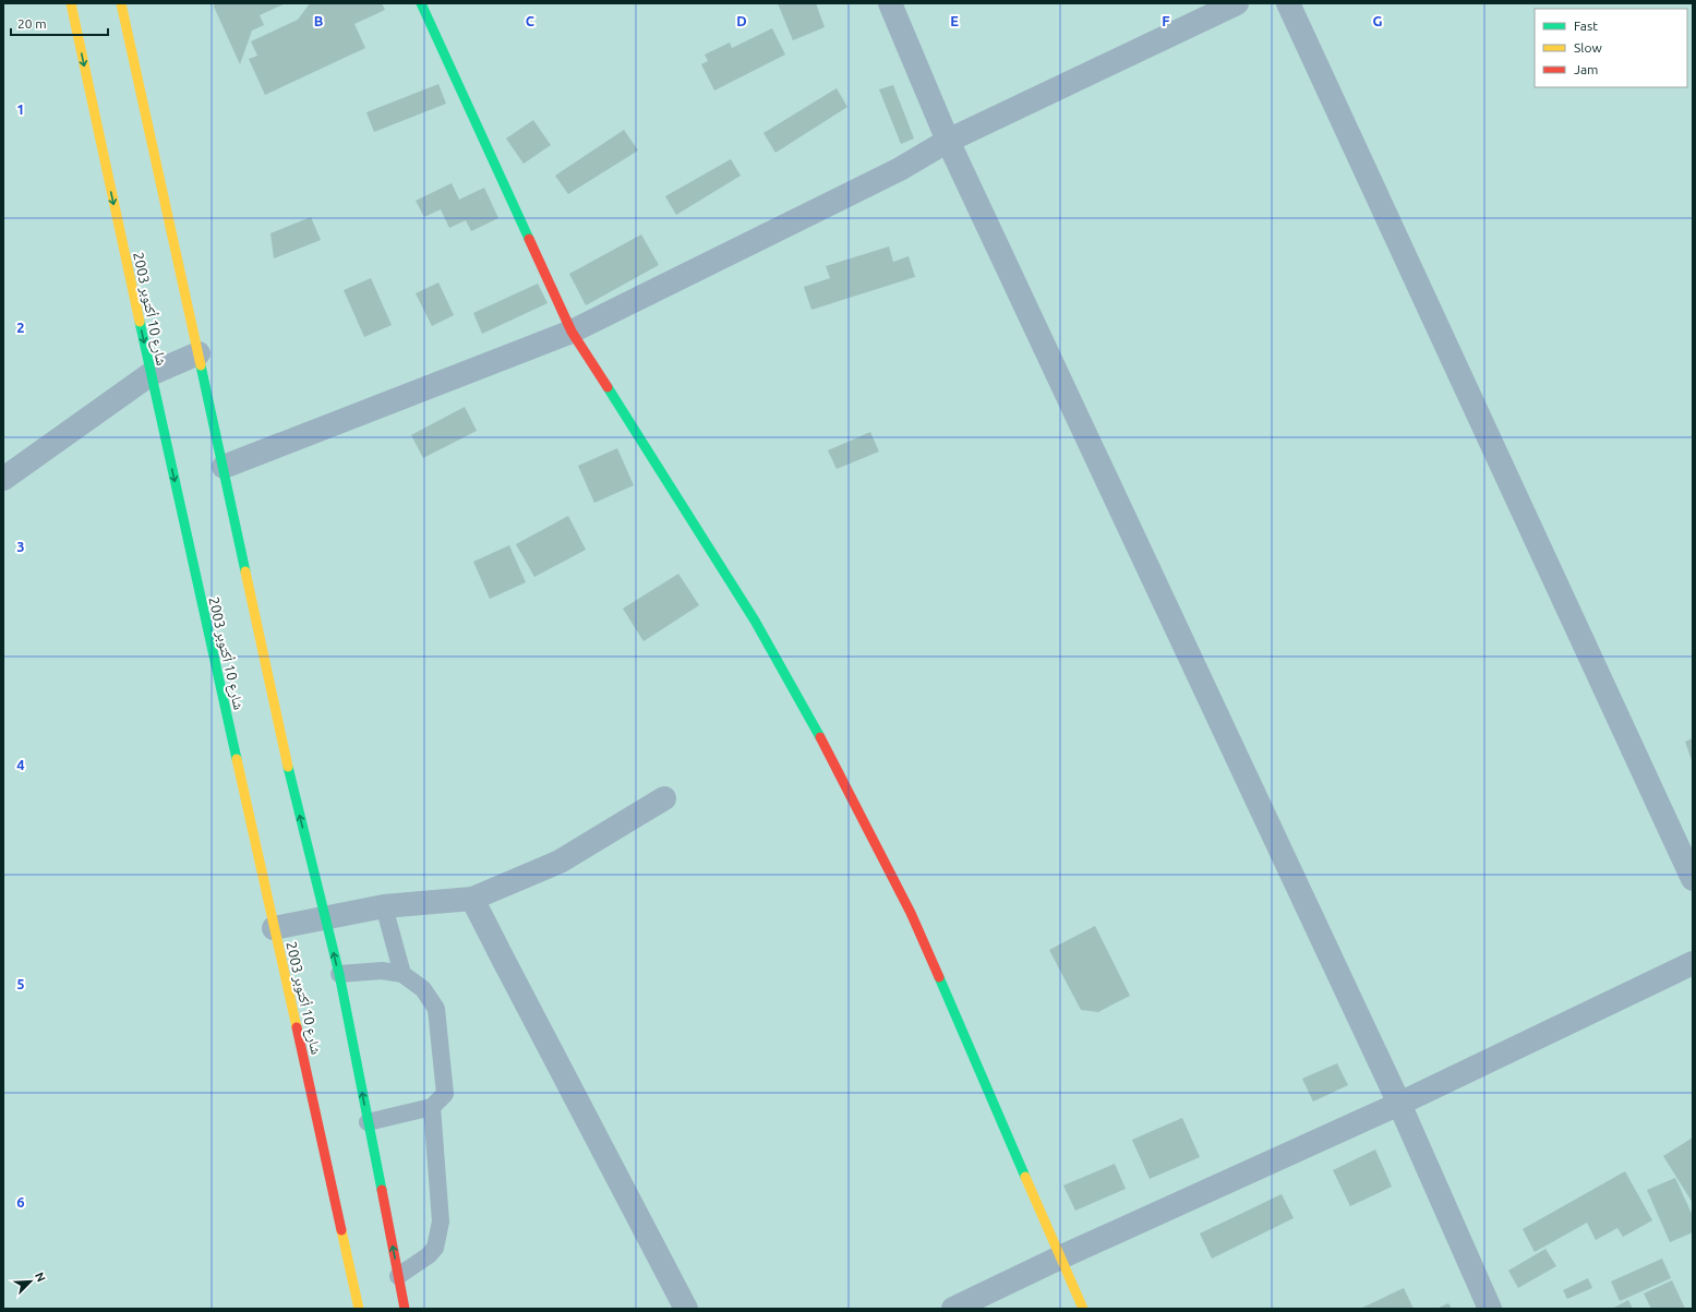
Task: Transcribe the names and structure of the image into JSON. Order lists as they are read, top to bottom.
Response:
{
  "streets": {
    "main road": ["شارع 10 أكتوبر 2003"]
  },
  "legend": ["Fast", "Slow", "Jam"],
  "scale_bar": "20 m",
  "north": "top right",
  "grid": {
    "columns": [
      "B",
      "C",
      "D",
      "E",
      "F",
      "G"
    ],
    "rows": [
      "1",
      "2",
      "3",
      "4",
      "5",
      "6"
    ]
  }
}
